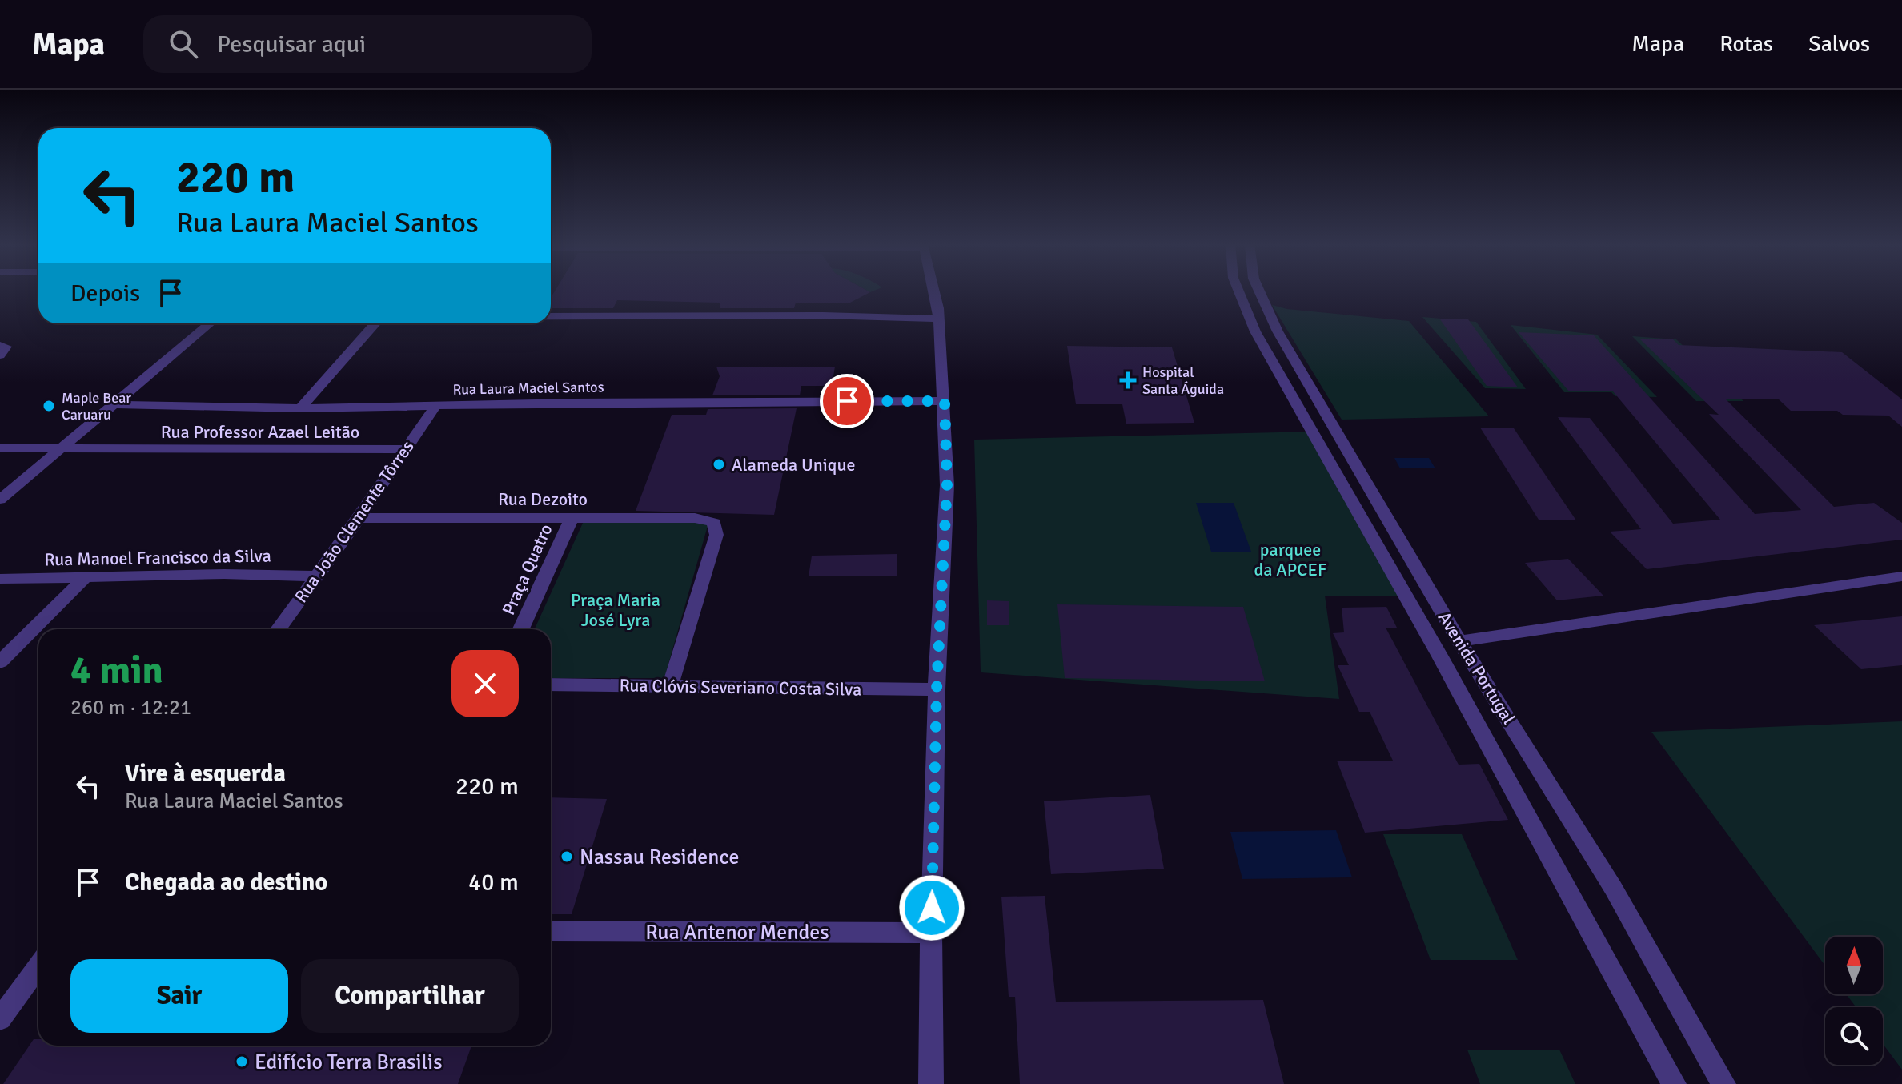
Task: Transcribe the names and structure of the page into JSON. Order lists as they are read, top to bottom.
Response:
{
  "streets": {
    "street": [
      "Rua Laura Maciel Santos",
      "Rua Professor Azael Leitão",
      "Rua Dezoito",
      "Rua João Clemente Tôrres",
      "Rua Manoel Francisco da Silva",
      "Praça Quatro",
      "Avenida Portugal",
      "Rua Clóvis Severiano Costa Silva",
      "Rua Antenor Mendes"
    ]
  },
  "crossings": [
    ["Rua Laura Maciel Santos", "Rua João Clemente Tôrres"],
    ["Rua Professor Azael Leitão", "Rua João Clemente Tôrres"],
    ["Rua Dezoito", "Rua João Clemente Tôrres"],
    ["Rua Dezoito", "Praça Quatro"],
    ["Rua Dezoito", "Rua Clóvis Severiano Costa Silva"],
    ["Rua João Clemente Tôrres", "Rua Manoel Francisco da Silva"]
  ],
  "parks": ["parquee da APCEF", "Praça Maria José Lyra"],
  "places": {
    "health": ["Hospital Santa Águida"],
    "other": [
      "Maple Bear Caruaru",
      "Alameda Unique",
      "Nassau Residence",
      "Edifício Terra Brasilis"
    ]
  },
  "north": "top",
  "page": {
    "header": "Mapa",
    "search": "Pesquisar aqui",
    "nav": ["Mapa", "Rotas", "Salvos"],
    "turn": ["220 m", "Rua Laura Maciel Santos"],
    "then": "Depois",
    "heading": ["4 min", "260 m · 12:21"],
    "list": [
      {
        "name": "Vire à esquerda",
        "note": "Rua Laura Maciel Santos",
        "value": "220 m"
      },
      {
        "name": "Chegada ao destino",
        "value": "40 m"
      }
    ],
    "buttons": ["Sair", "Compartilhar"]
  }
}
